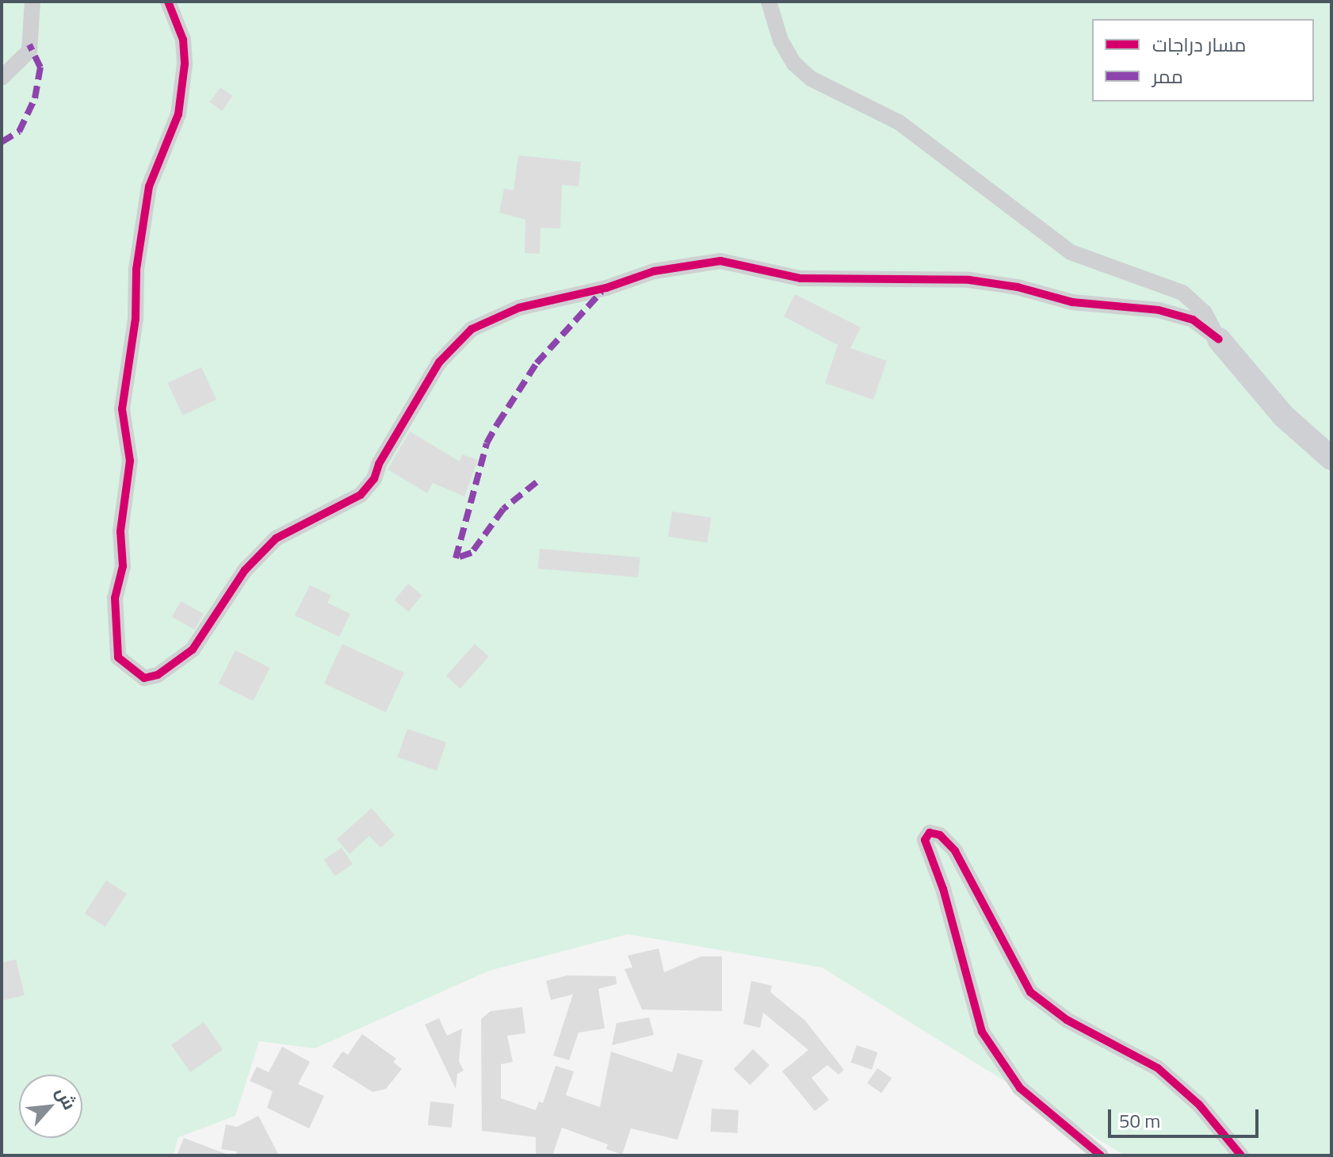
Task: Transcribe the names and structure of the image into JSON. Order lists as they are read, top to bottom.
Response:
{
  "legend": ["مسار دراجات", "ممر"],
  "scale_bar": "50 m",
  "north": "top right"
}
